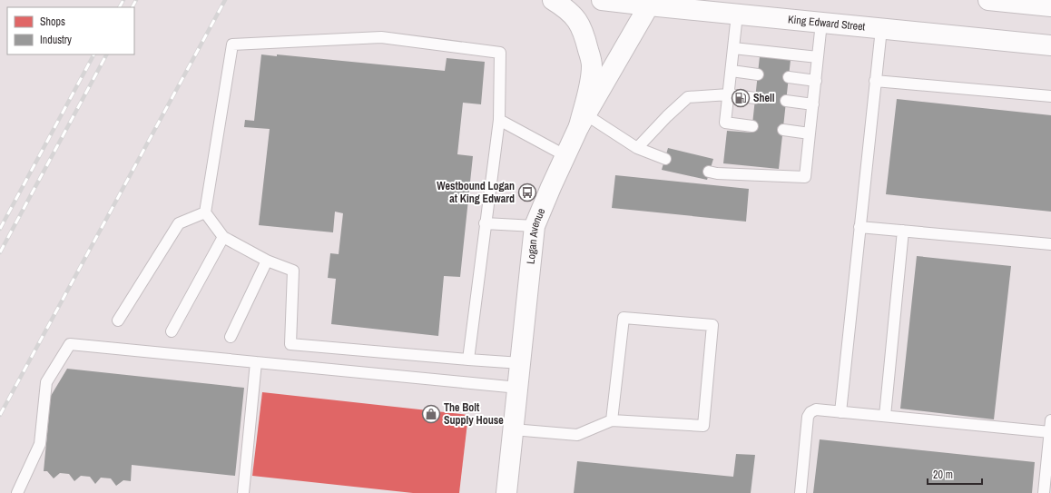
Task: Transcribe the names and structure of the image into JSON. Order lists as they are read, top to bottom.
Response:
{
  "streets": {
    "main road": ["King Edward Street", "Logan Avenue"]
  },
  "crossings": [
    ["King Edward Street", "Logan Avenue"]
  ],
  "places": {
    "fuel station": ["Shell"],
    "bus stop": ["Westbound Logan at King Edward"],
    "shop": ["The Bolt Supply House"]
  },
  "legend": ["Shops", "Industry"],
  "scale_bar": "20 m"
}
